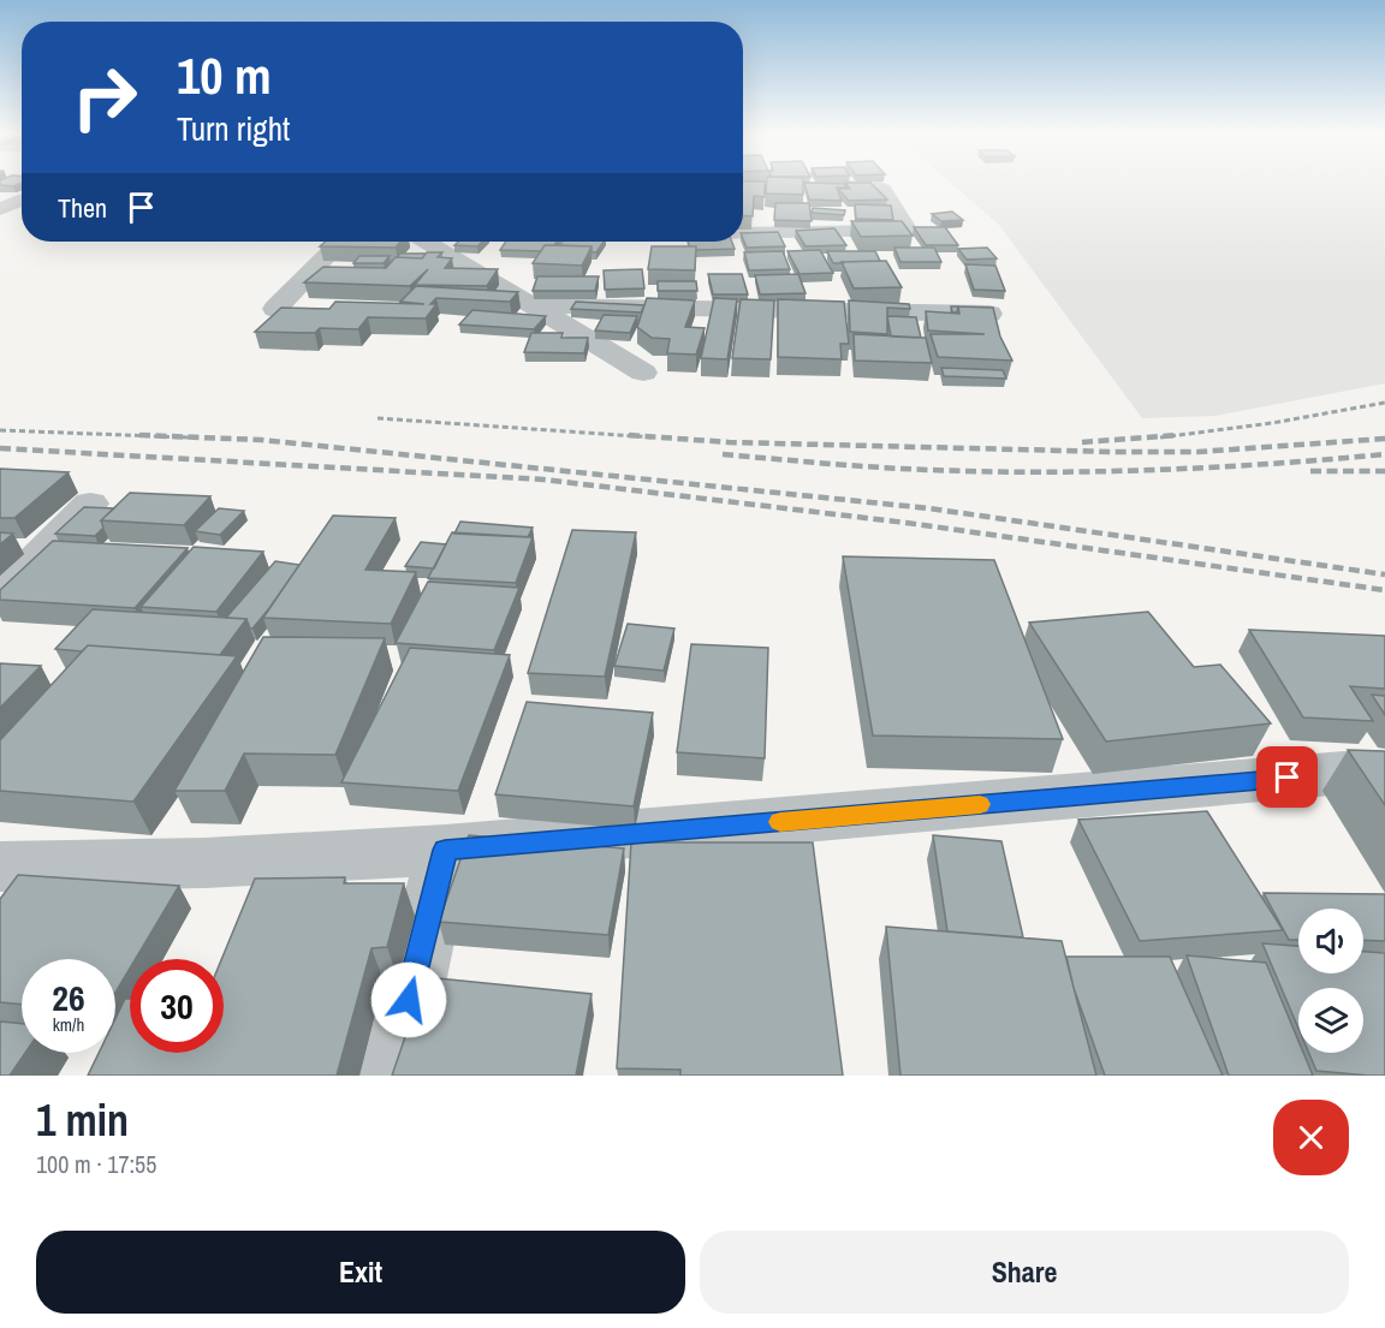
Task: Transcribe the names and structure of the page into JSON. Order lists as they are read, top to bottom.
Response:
{
  "page": {
    "turn": ["10 m", "Turn right"],
    "then": "Then",
    "speed": "26 km/h",
    "limit": "30",
    "heading": ["1 min", "100 m · 17:55"],
    "buttons": ["Exit", "Share"]
  }
}
